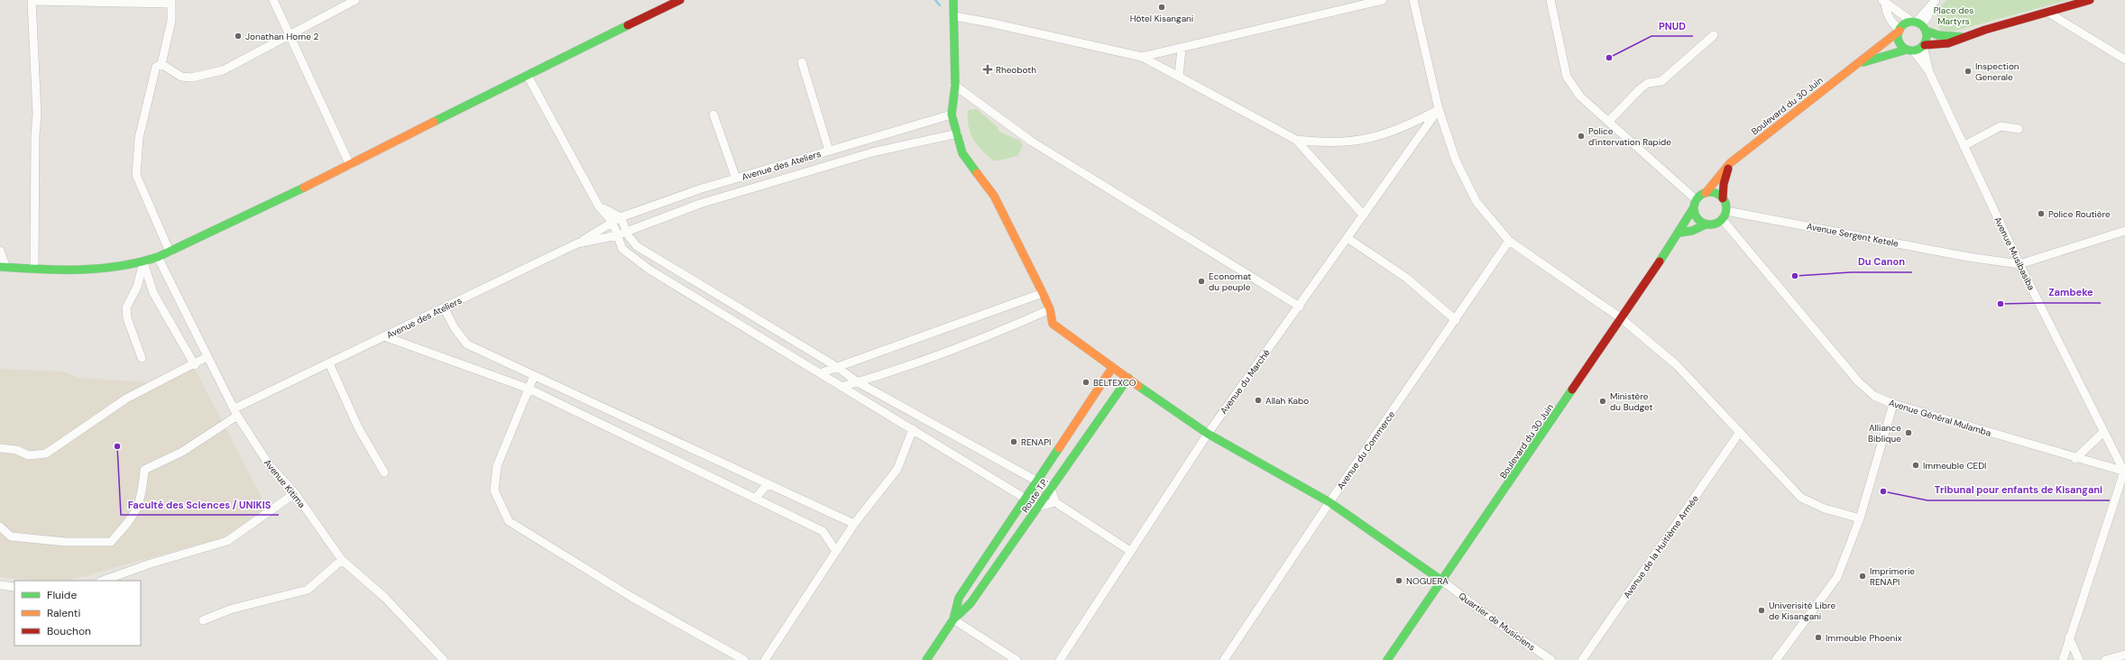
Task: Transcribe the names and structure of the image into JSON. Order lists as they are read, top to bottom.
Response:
{
  "streets": {
    "street": [
      "Boulevard du 30 Juin",
      "Avenue des Ateliers",
      "Avenue Sergent Ketele",
      "Avenue Musibasiba",
      "Avenue du Marché",
      "Avenue Général Mulamba",
      "Avenue du Commerce",
      "Avenue Kitima",
      "Route T.P.",
      "Avenue de la Huitième Armée",
      "Quartier de Musiciens"
    ]
  },
  "crossings": [
    ["Boulevard du 30 Juin", "Avenue Sergent Ketele"],
    ["Boulevard du 30 Juin", "Avenue Général Mulamba"],
    ["Boulevard du 30 Juin", "Quartier de Musiciens"],
    ["Avenue des Ateliers", "Avenue Kitima"],
    ["Avenue Sergent Ketele", "Avenue Musibasiba"],
    ["Avenue Sergent Ketele", "Avenue Général Mulamba"],
    ["Avenue Musibasiba", "Avenue Général Mulamba"]
  ],
  "parks": ["Place des Martyrs"],
  "places": {
    "other": [
      "Hôtel Kisangani",
      "Jonathan Home 2",
      "PNUD",
      "Inspection Generale",
      "Police d'intervation Rapide",
      "Police Routière",
      "Du Canon",
      "Economat du peuple",
      "Zambeke",
      "BELTEXCO",
      "Allah Kabo",
      "Ministère du Budget",
      "Alliance Biblique",
      "RENAPI",
      "Faculté des Sciences / UNIKIS",
      "Immeuble CEDI",
      "Tribunal pour enfants de Kisangani",
      "Imprimerie RENAPI",
      "NOGUERA",
      "Univerisité Libre de Kisangani",
      "Immeuble Phoenix"
    ],
    "health": ["Rheoboth"]
  },
  "legend": ["Fluide", "Ralenti", "Bouchon"]
}
